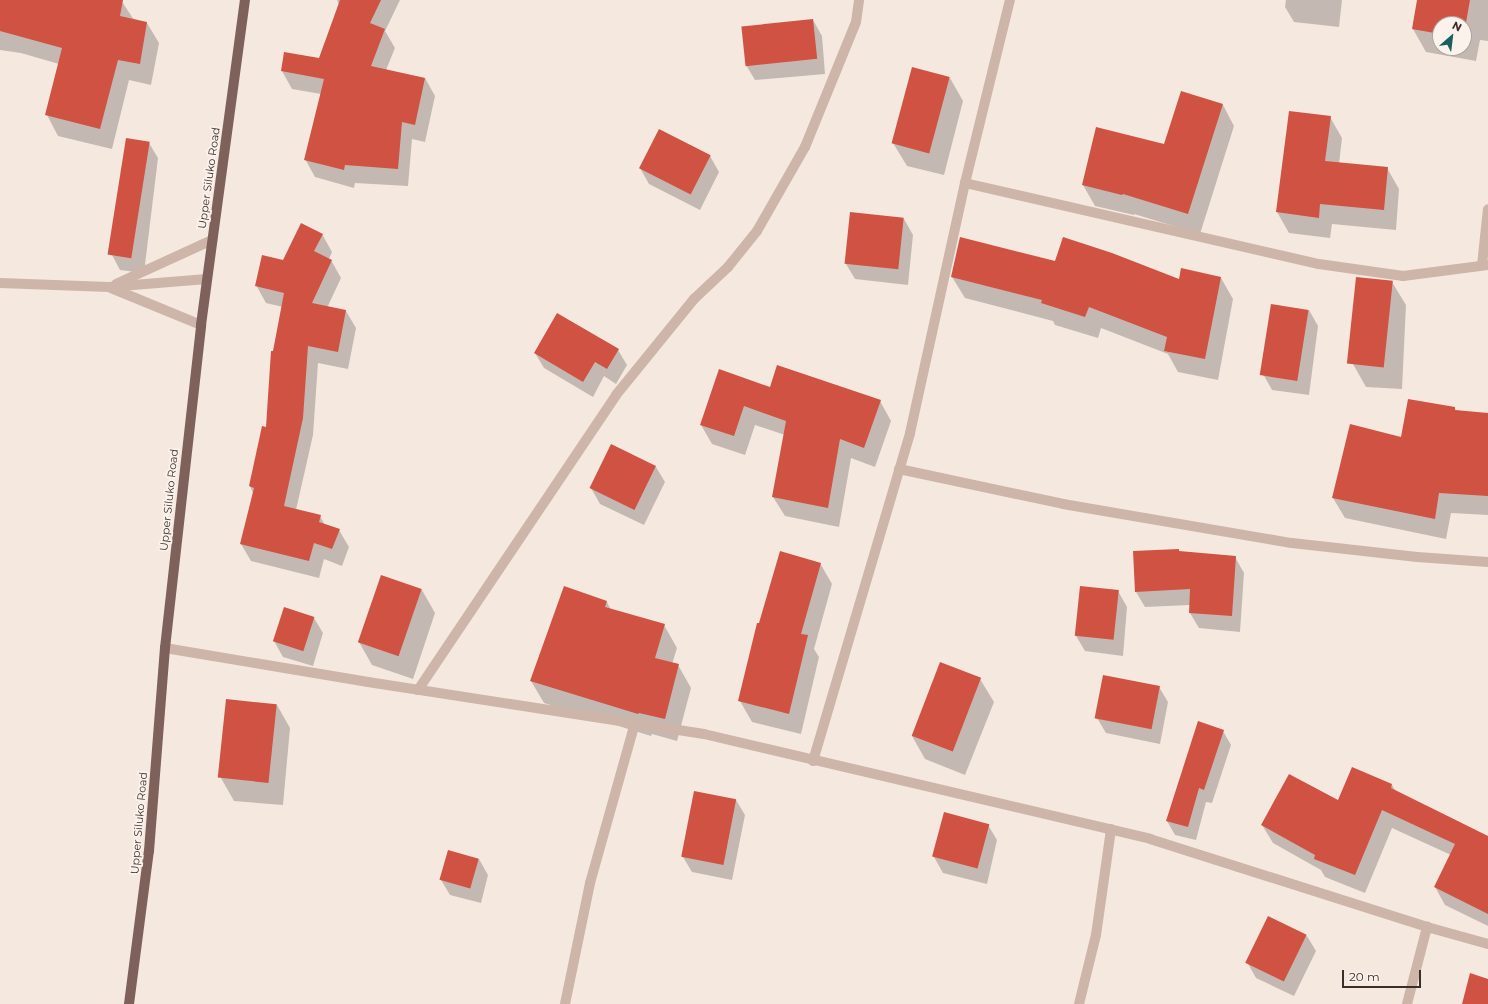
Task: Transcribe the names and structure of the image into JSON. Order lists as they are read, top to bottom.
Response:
{
  "streets": {
    "main road": ["Upper Siluko Road"]
  },
  "scale_bar": "20 m",
  "north": "top right"
}
